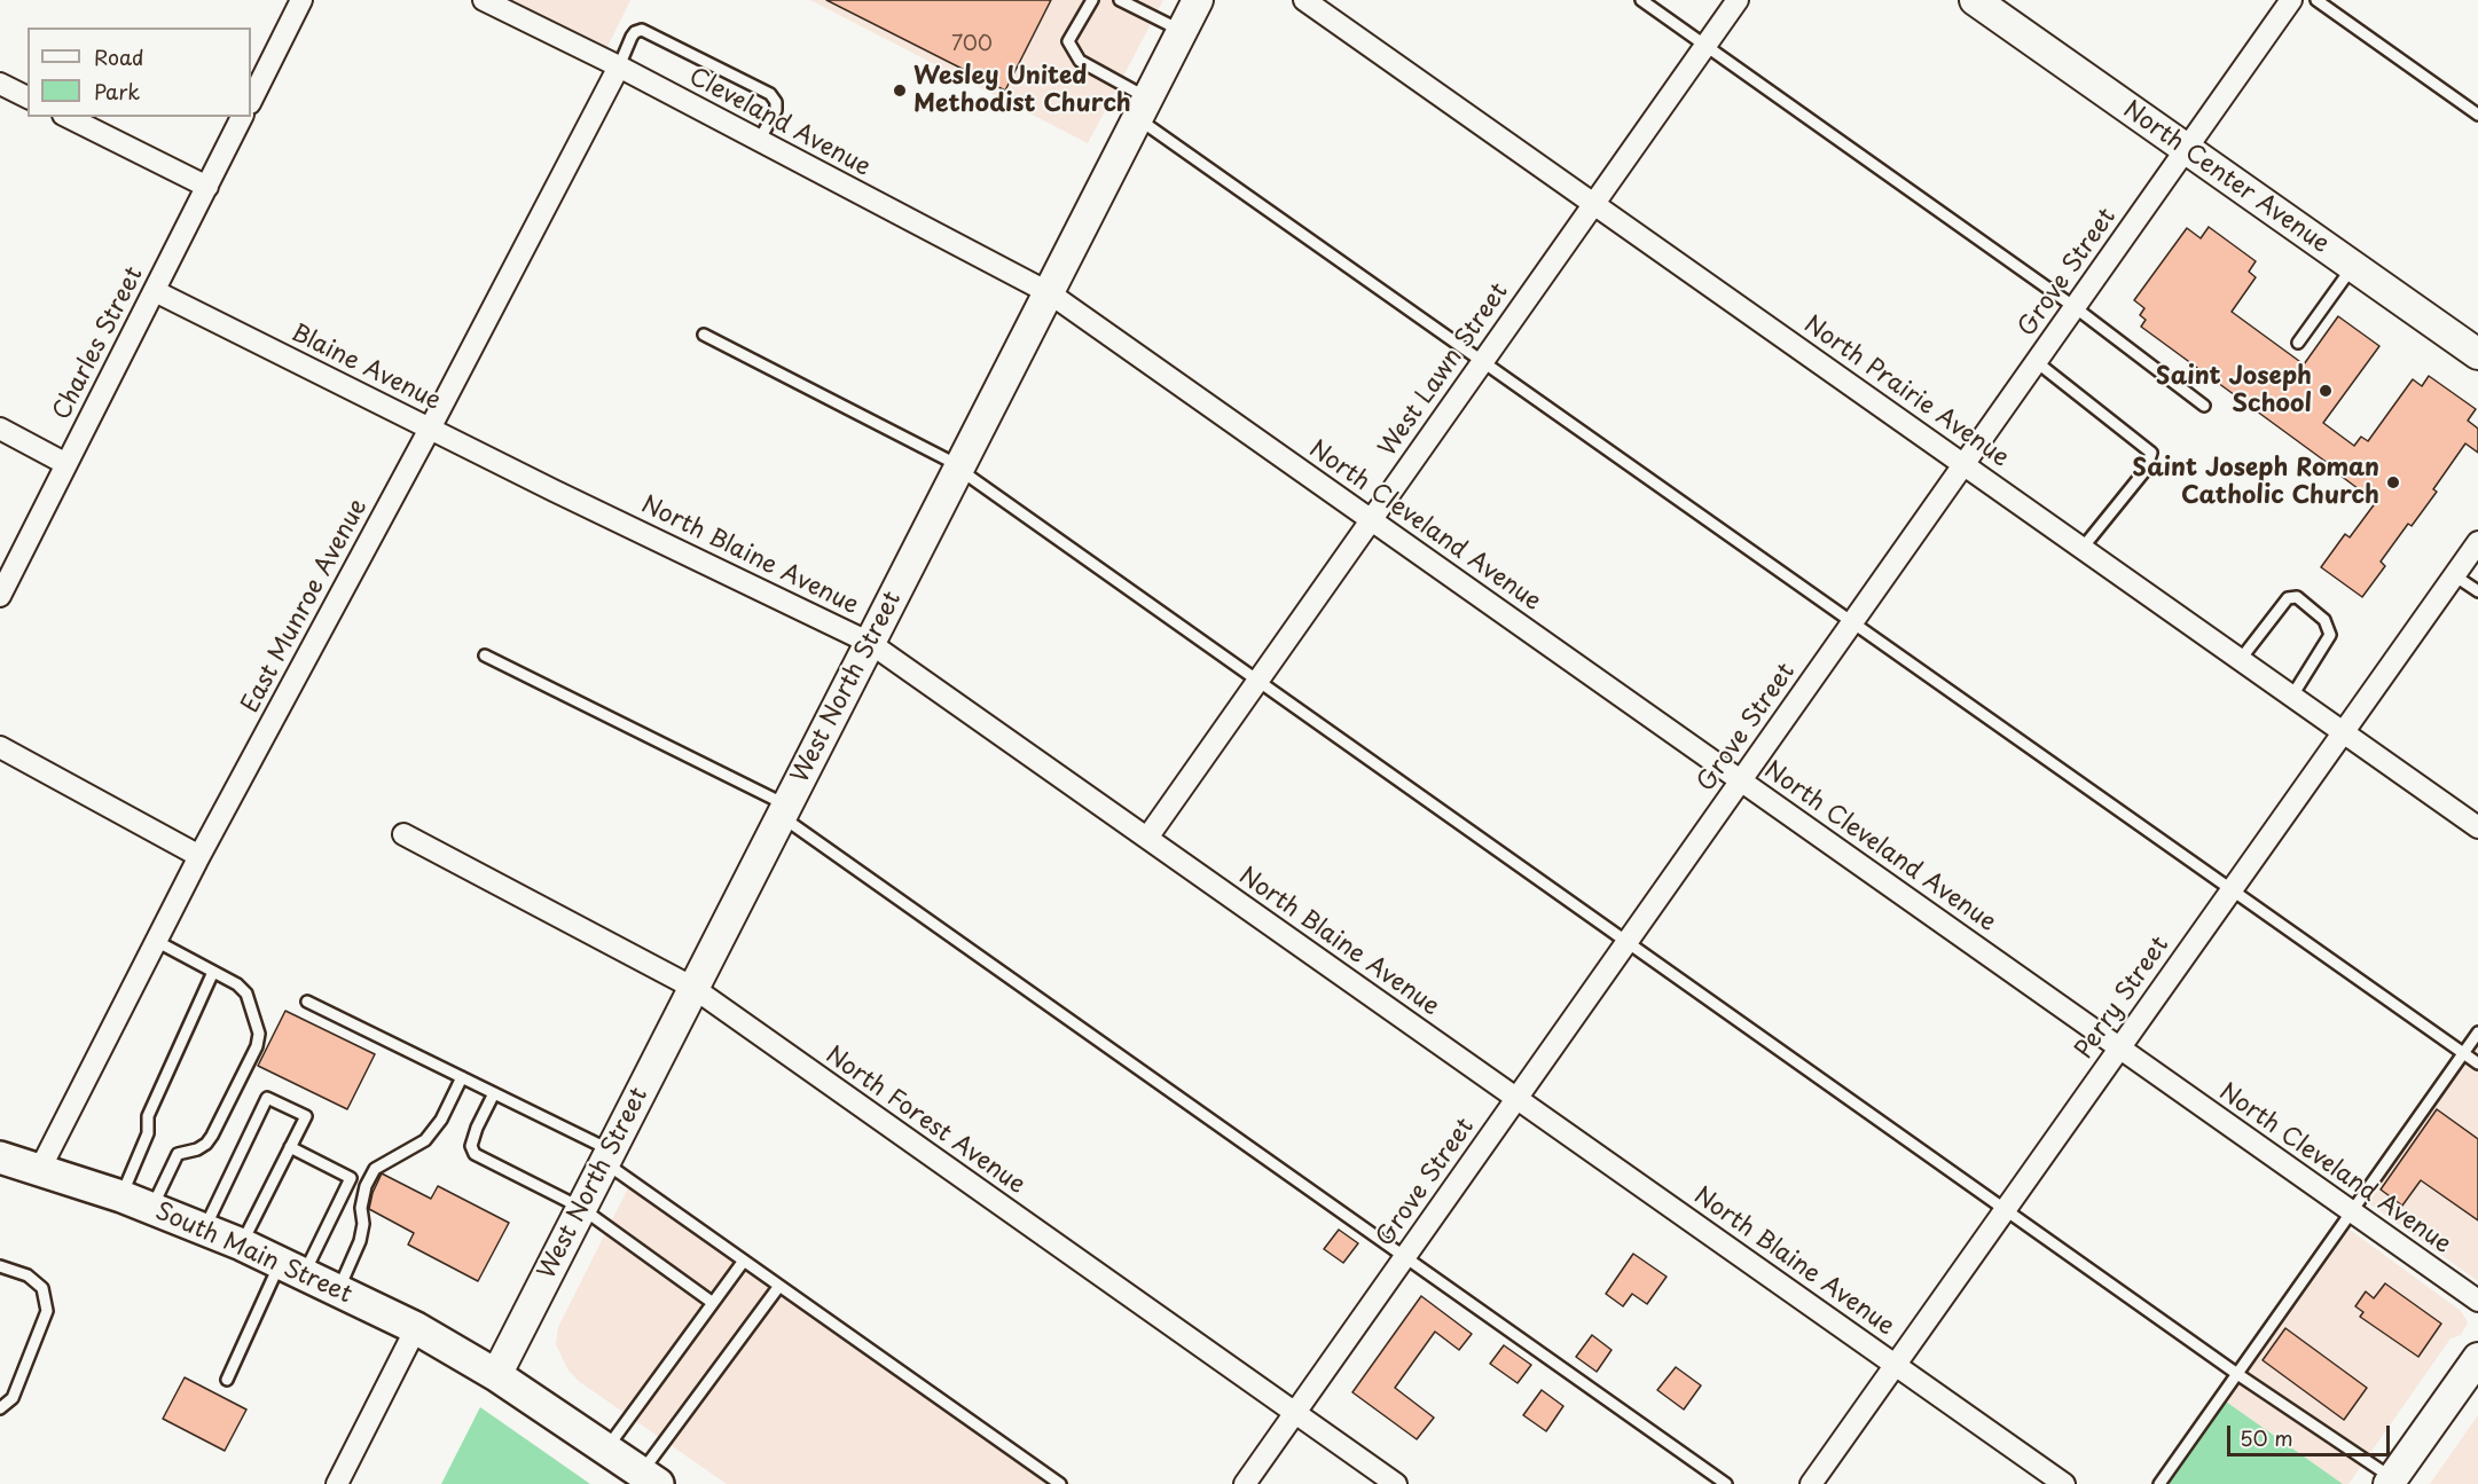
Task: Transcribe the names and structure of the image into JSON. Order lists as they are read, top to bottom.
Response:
{
  "streets": {
    "main road": ["North Center Avenue", "West North Street", "South Main Street"],
    "street": [
      "Cleveland Avenue",
      "Grove Street",
      "Charles Street",
      "Blaine Avenue",
      "West Lawn Street",
      "North Prairie Avenue",
      "North Cleveland Avenue",
      "North Blaine Avenue",
      "East Munroe Avenue",
      "Perry Street",
      "North Forest Avenue"
    ]
  },
  "crossings": [
    ["Cleveland Avenue", "North Cleveland Avenue"],
    ["Cleveland Avenue", "East Munroe Avenue"],
    ["Cleveland Avenue", "West North Street"],
    ["North Center Avenue", "Grove Street"],
    ["Grove Street", "North Prairie Avenue"],
    ["Grove Street", "North Cleveland Avenue"],
    ["Grove Street", "North Blaine Avenue"],
    ["Grove Street", "North Forest Avenue"],
    ["Charles Street", "Blaine Avenue"],
    ["Blaine Avenue", "North Blaine Avenue"],
    ["Blaine Avenue", "East Munroe Avenue"],
    ["West Lawn Street", "North Prairie Avenue"],
    ["West Lawn Street", "North Cleveland Avenue"],
    ["West Lawn Street", "North Blaine Avenue"],
    ["North Prairie Avenue", "Perry Street"],
    ["North Cleveland Avenue", "West North Street"],
    ["North Cleveland Avenue", "Perry Street"],
    ["North Blaine Avenue", "West North Street"],
    ["North Blaine Avenue", "Perry Street"],
    ["East Munroe Avenue", "South Main Street"],
    ["West North Street", "North Forest Avenue"],
    ["West North Street", "South Main Street"]
  ],
  "places": ["Wesley United Methodist Church", "Saint Joseph School", "Saint Joseph Roman Catholic Church"],
  "house_numbers": ["700"],
  "legend": ["Road", "Park"],
  "scale_bar": "50 m"
}
